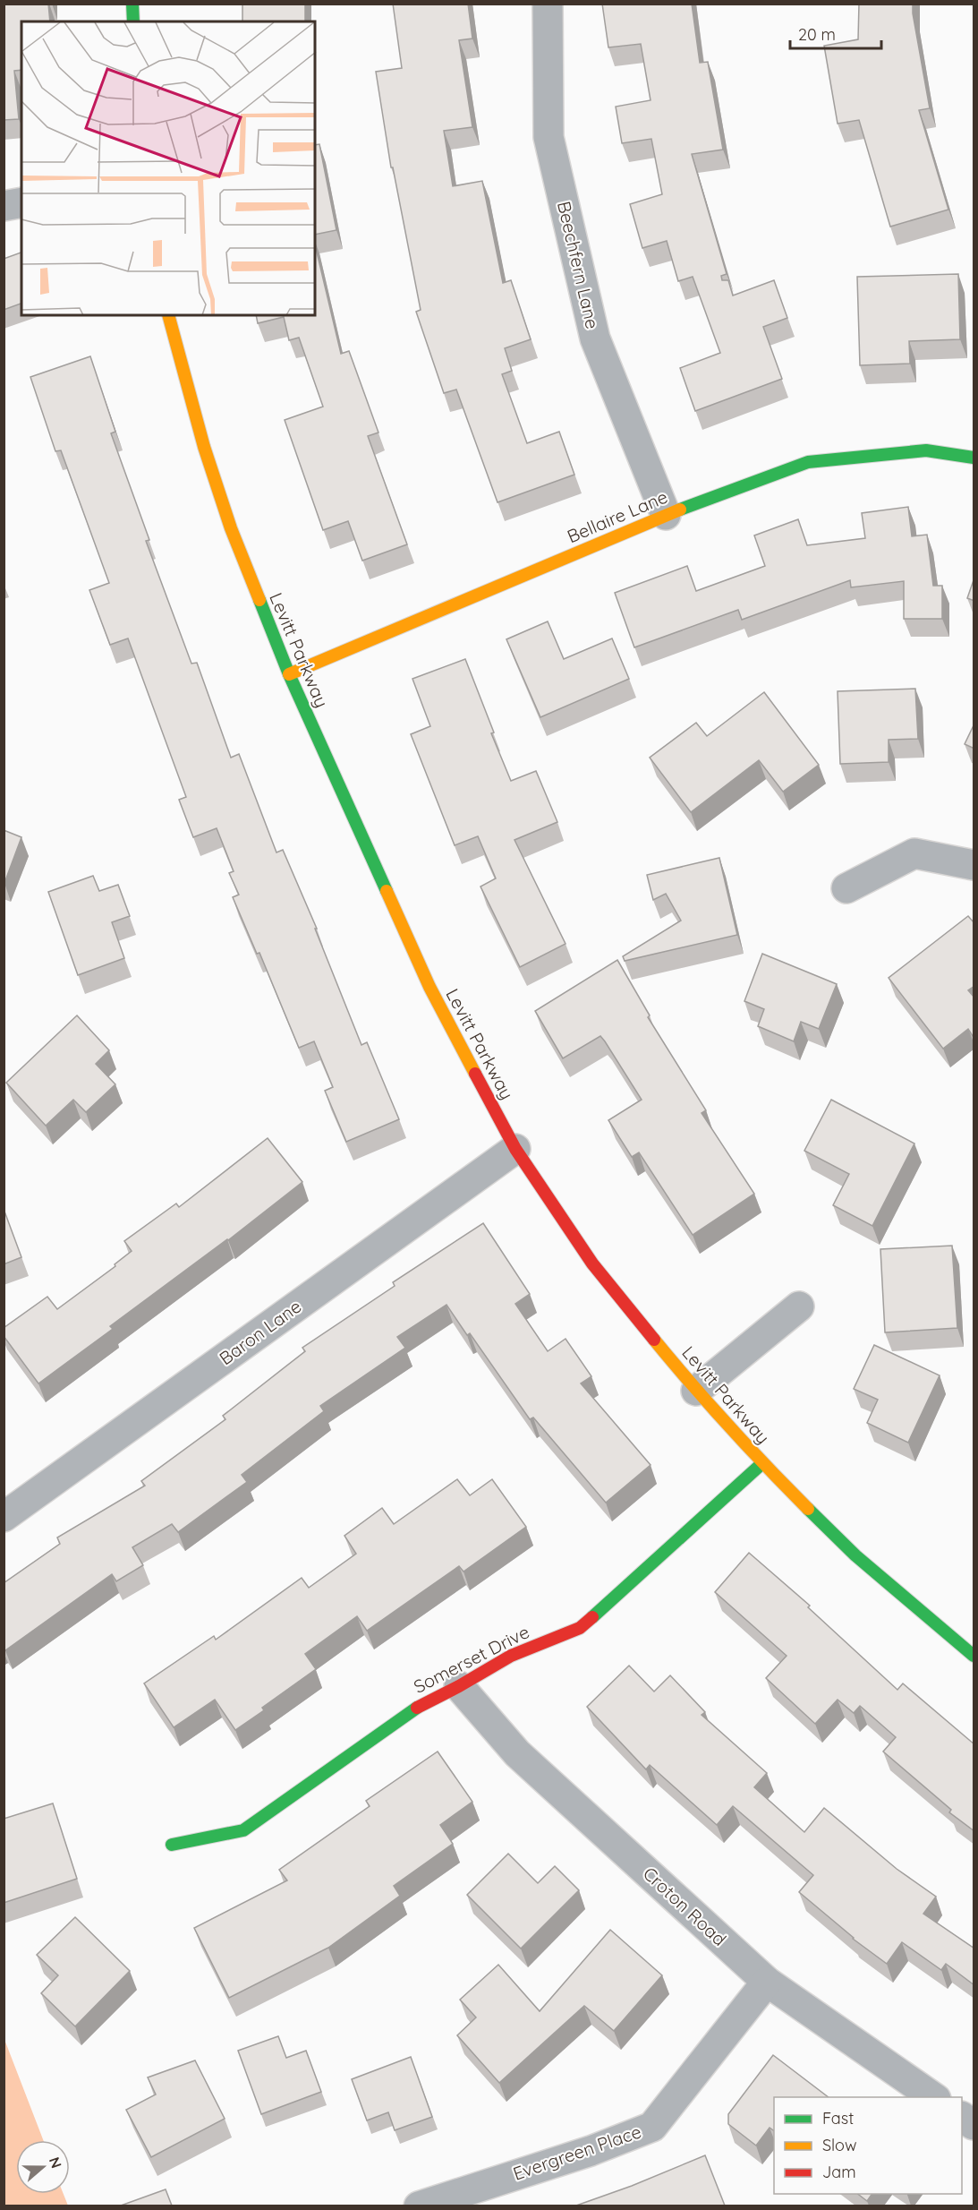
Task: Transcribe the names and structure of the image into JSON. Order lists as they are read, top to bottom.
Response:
{
  "streets": {
    "street": [
      "Beechfern Lane",
      "Bellaire Lane",
      "Levitt Parkway",
      "Baron Lane",
      "Somerset Drive",
      "Croton Road",
      "Evergreen Place"
    ]
  },
  "crossings": [
    ["Beechfern Lane", "Bellaire Lane"],
    ["Bellaire Lane", "Levitt Parkway"],
    ["Levitt Parkway", "Baron Lane"],
    ["Levitt Parkway", "Somerset Drive"],
    ["Somerset Drive", "Croton Road"],
    ["Croton Road", "Evergreen Place"]
  ],
  "legend": ["Fast", "Slow", "Jam"],
  "scale_bar": "20 m",
  "north": "right"
}
